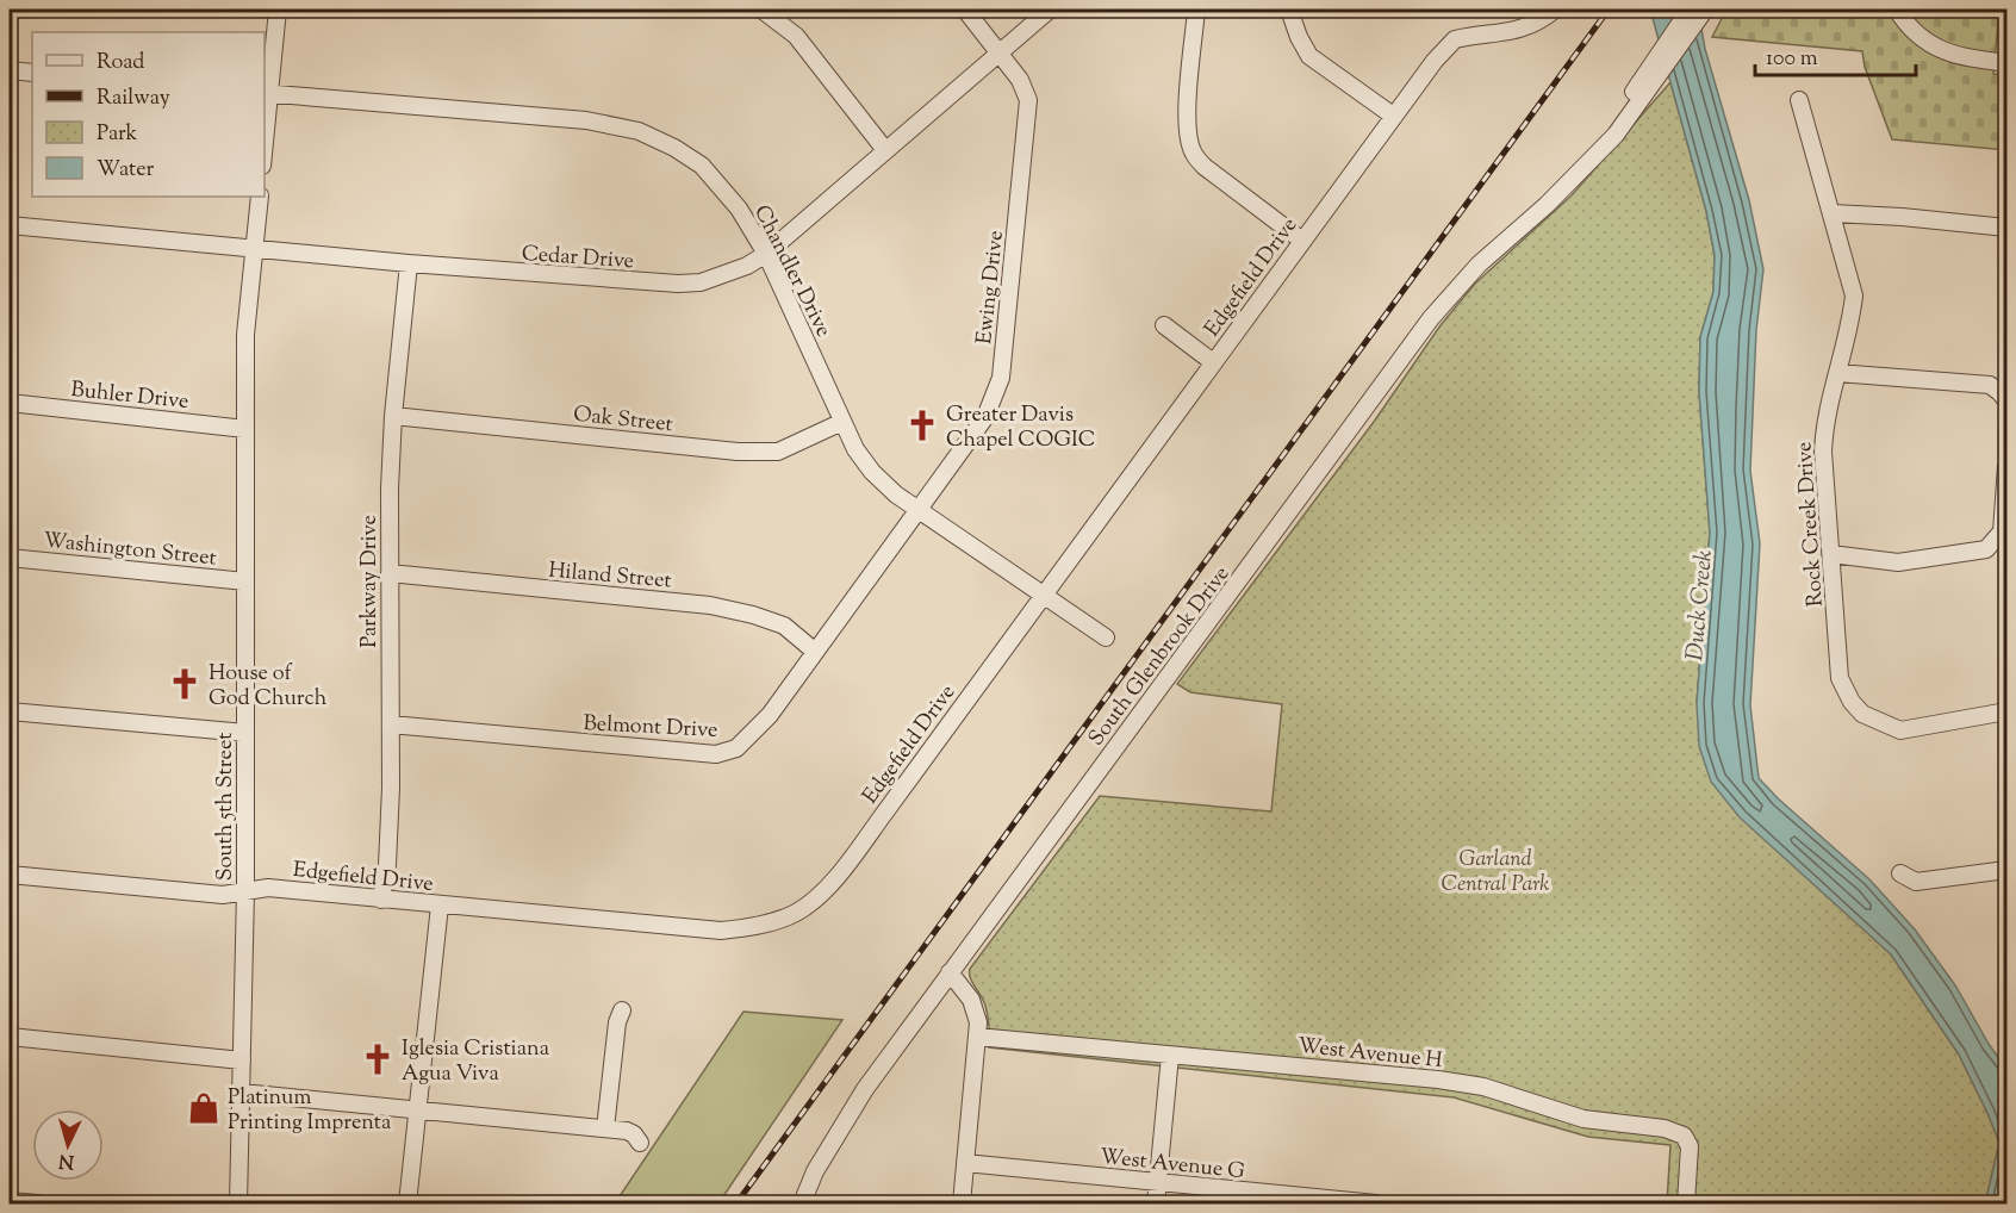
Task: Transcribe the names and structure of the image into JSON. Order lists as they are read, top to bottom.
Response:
{
  "streets": {
    "street": [
      "Cedar Drive",
      "Chandler Drive",
      "Edgefield Drive",
      "Ewing Drive",
      "Buhler Drive",
      "Oak Street",
      "Rock Creek Drive",
      "Washington Street",
      "Hiland Street",
      "Parkway Drive",
      "South Glenbrook Drive",
      "Belmont Drive",
      "South 5th Street",
      "West Avenue H",
      "West Avenue G"
    ]
  },
  "crossings": [
    ["Cedar Drive", "Chandler Drive"],
    ["Cedar Drive", "Ewing Drive"],
    ["Cedar Drive", "Parkway Drive"],
    ["Cedar Drive", "South 5th Street"],
    ["Chandler Drive", "Edgefield Drive"],
    ["Chandler Drive", "Ewing Drive"],
    ["Chandler Drive", "Oak Street"],
    ["Chandler Drive", "Belmont Drive"],
    ["Edgefield Drive", "Parkway Drive"],
    ["Edgefield Drive", "South 5th Street"],
    ["Ewing Drive", "Belmont Drive"],
    ["Buhler Drive", "South 5th Street"],
    ["Oak Street", "Parkway Drive"],
    ["Washington Street", "South 5th Street"],
    ["Hiland Street", "Parkway Drive"],
    ["Hiland Street", "Belmont Drive"],
    ["Parkway Drive", "Belmont Drive"]
  ],
  "water": ["Duck Creek"],
  "parks": ["Garland Central Park"],
  "places": {
    "church": ["Greater Davis Chapel COGIC", "House of God Church", "Iglesia Cristiana Agua Viva"],
    "shop": ["Platinum Printing Imprenta"]
  },
  "legend": [
    "Road",
    "Railway",
    "Park",
    "Water"
  ],
  "scale_bar": "100 m",
  "north": "bottom"
}
